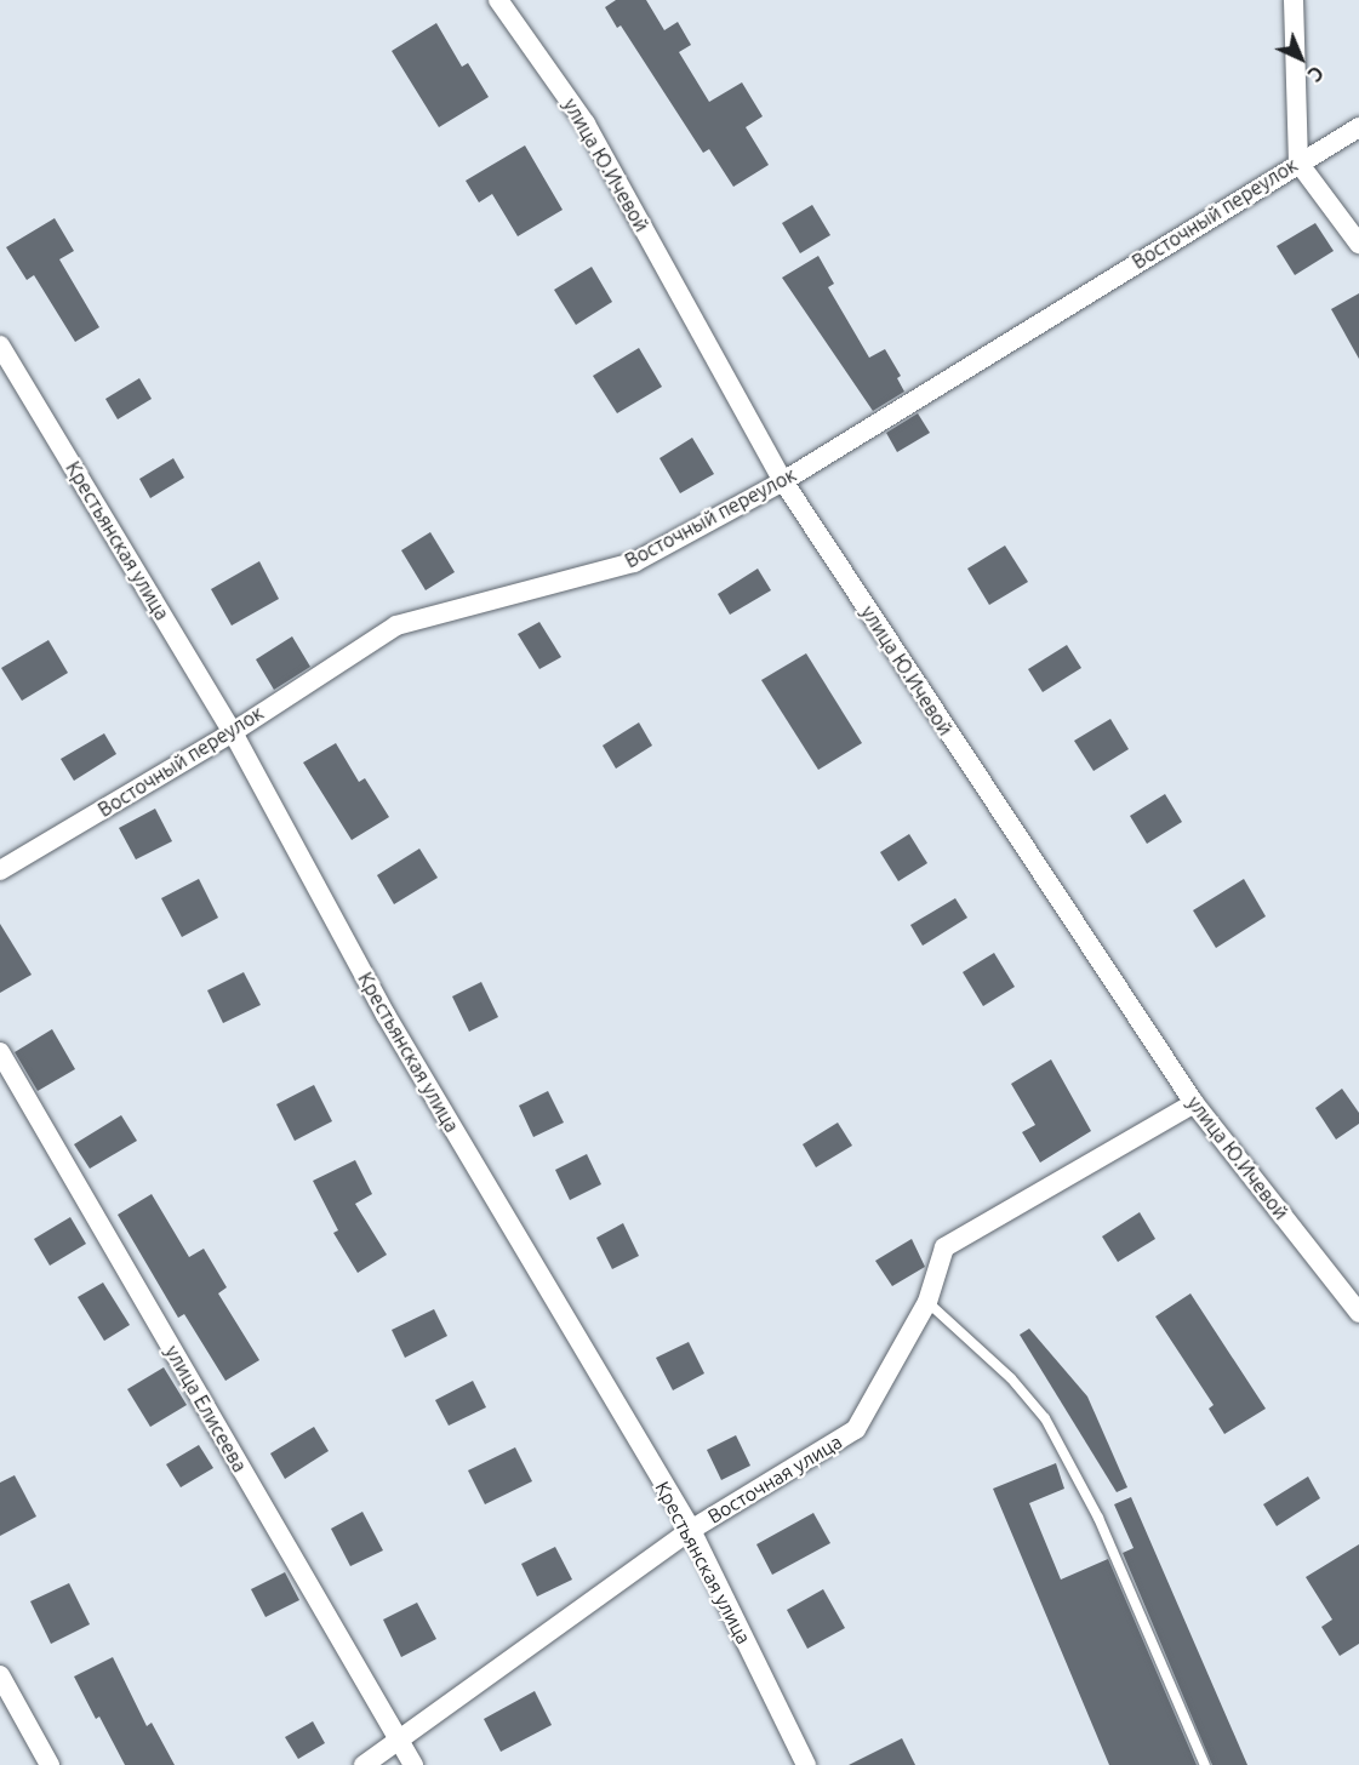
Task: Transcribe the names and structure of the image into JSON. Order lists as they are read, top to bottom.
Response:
{
  "streets": {
    "street": [
      "улица Ю.Ичевой",
      "Восточный переулок",
      "Крестьянская улица",
      "улица Елисеева",
      "Восточная улица"
    ]
  },
  "crossings": [
    ["улица Ю.Ичевой", "Восточный переулок"],
    ["улица Ю.Ичевой", "Восточная улица"],
    ["Восточный переулок", "Крестьянская улица"],
    ["Крестьянская улица", "Восточная улица"],
    ["улица Елисеева", "Восточная улица"]
  ],
  "north": "bottom right"
}
